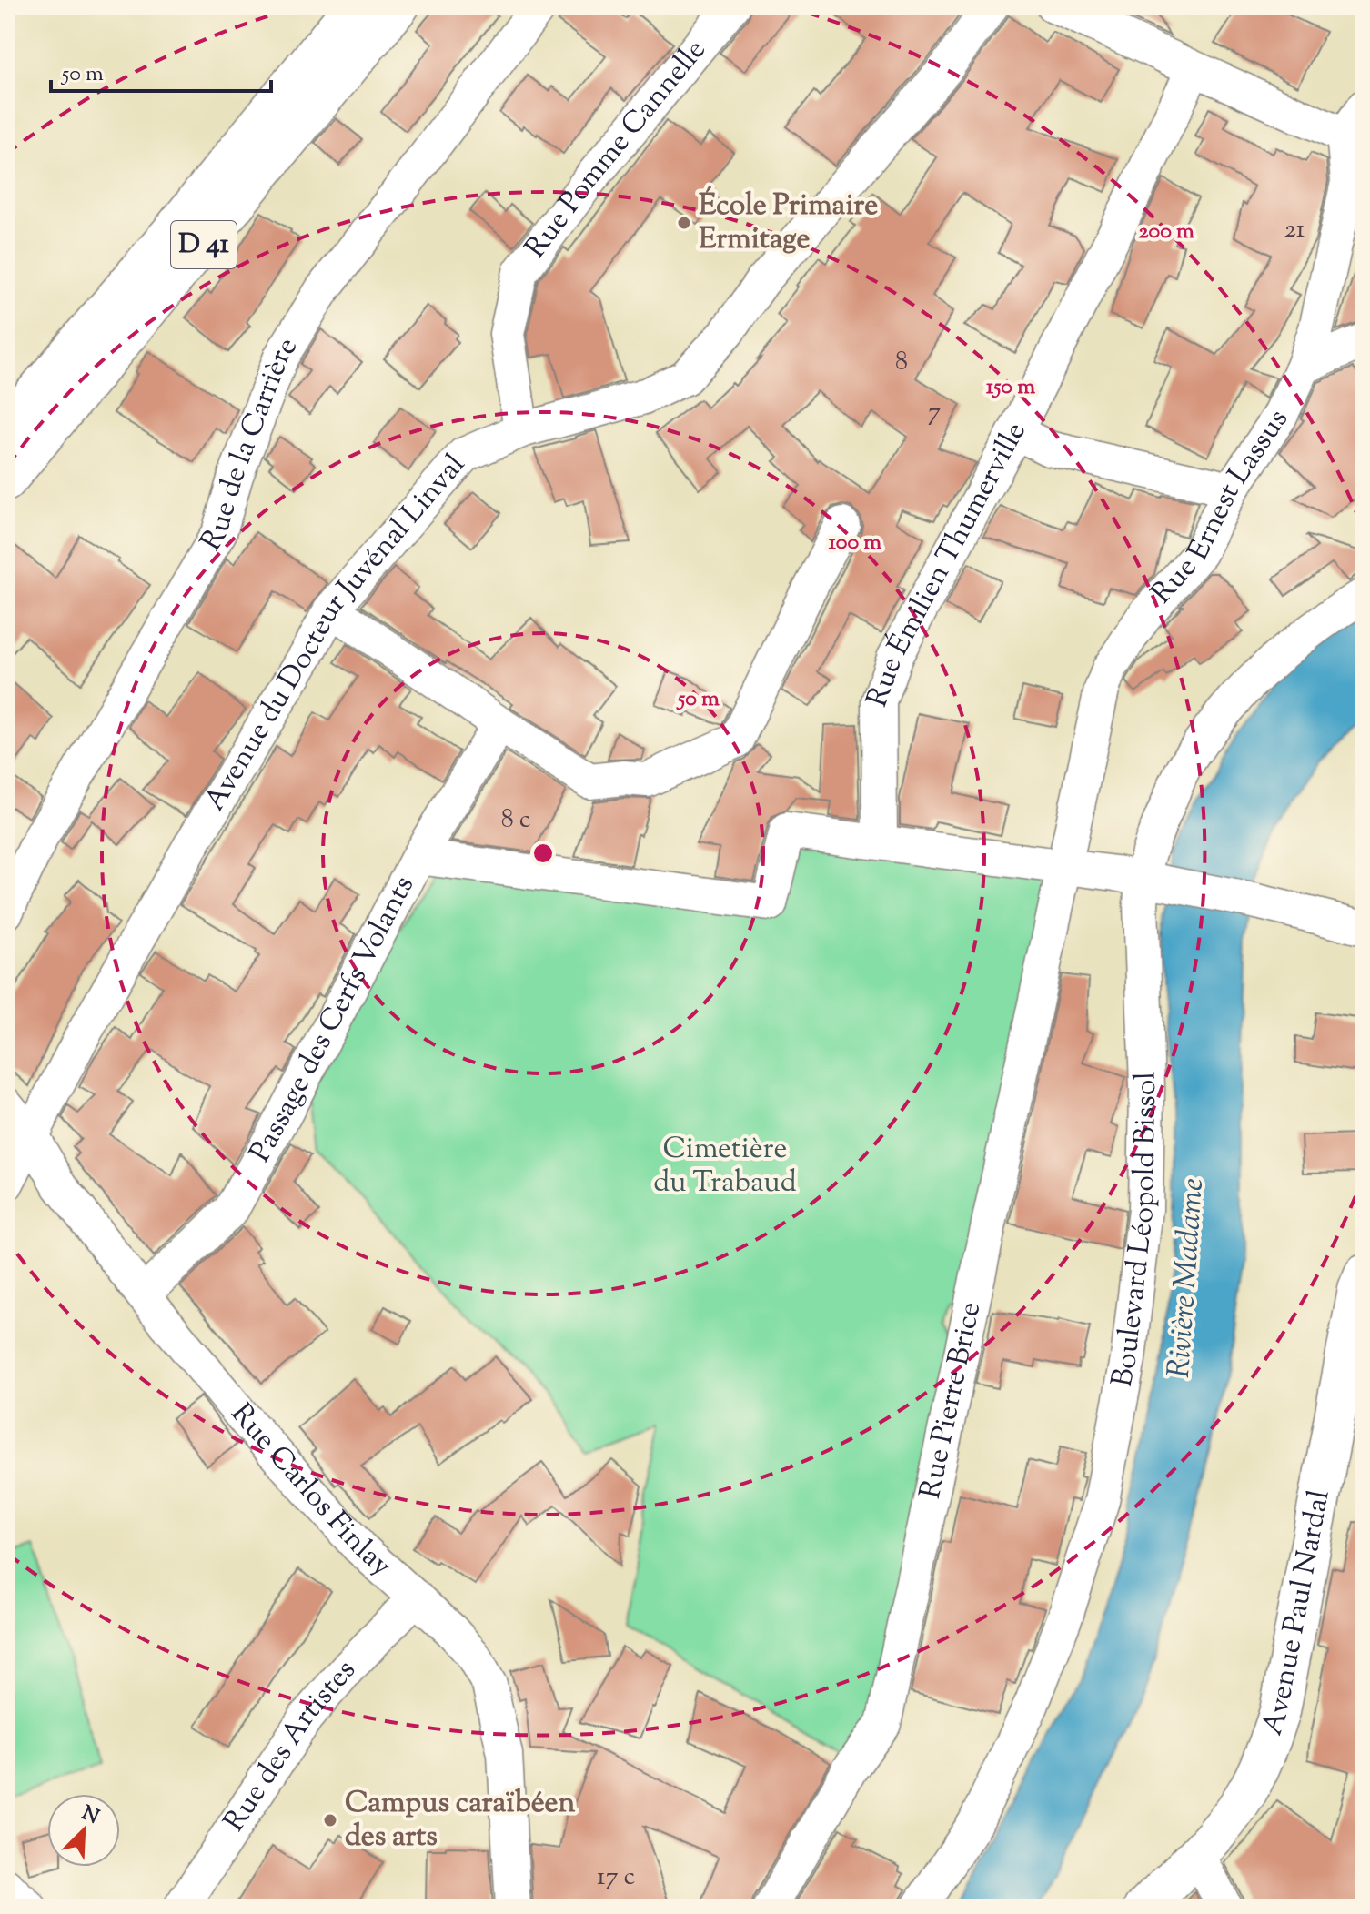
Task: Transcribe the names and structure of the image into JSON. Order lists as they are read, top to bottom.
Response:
{
  "streets": {
    "main road": ["D 41", "Avenue Paul Nardal"],
    "street": [
      "Rue Pomme Cannelle",
      "Rue de la Carrière",
      "Rue Ernest Lassus",
      "Rue Émilien Thumerville",
      "Avenue du Docteur Juvénal Linval",
      "Passage des Cerfs Volants",
      "Boulevard Léopold Bissol",
      "Rue Pierre Brice",
      "Rue Carlos Finlay",
      "Rue des Artistes"
    ]
  },
  "crossings": [
    ["Rue Pomme Cannelle", "Avenue du Docteur Juvénal Linval"],
    ["Rue Ernest Lassus", "Rue Pierre Brice"],
    ["Avenue du Docteur Juvénal Linval", "Rue Carlos Finlay"],
    ["Passage des Cerfs Volants", "Rue Carlos Finlay"],
    ["Rue Carlos Finlay", "Rue des Artistes"]
  ],
  "water": ["Rivière Madame"],
  "parks": ["Cimetière du Trabaud"],
  "places": ["École Primaire Ermitage", "Campus caraïbéen des arts"],
  "house_numbers": [
    "21",
    "8",
    "7",
    "8 c",
    "17 c"
  ],
  "scale_bar": "50 m",
  "north": "top right",
  "rings": [
    "200 m",
    "150 m",
    "100 m",
    "50 m"
  ]
}
